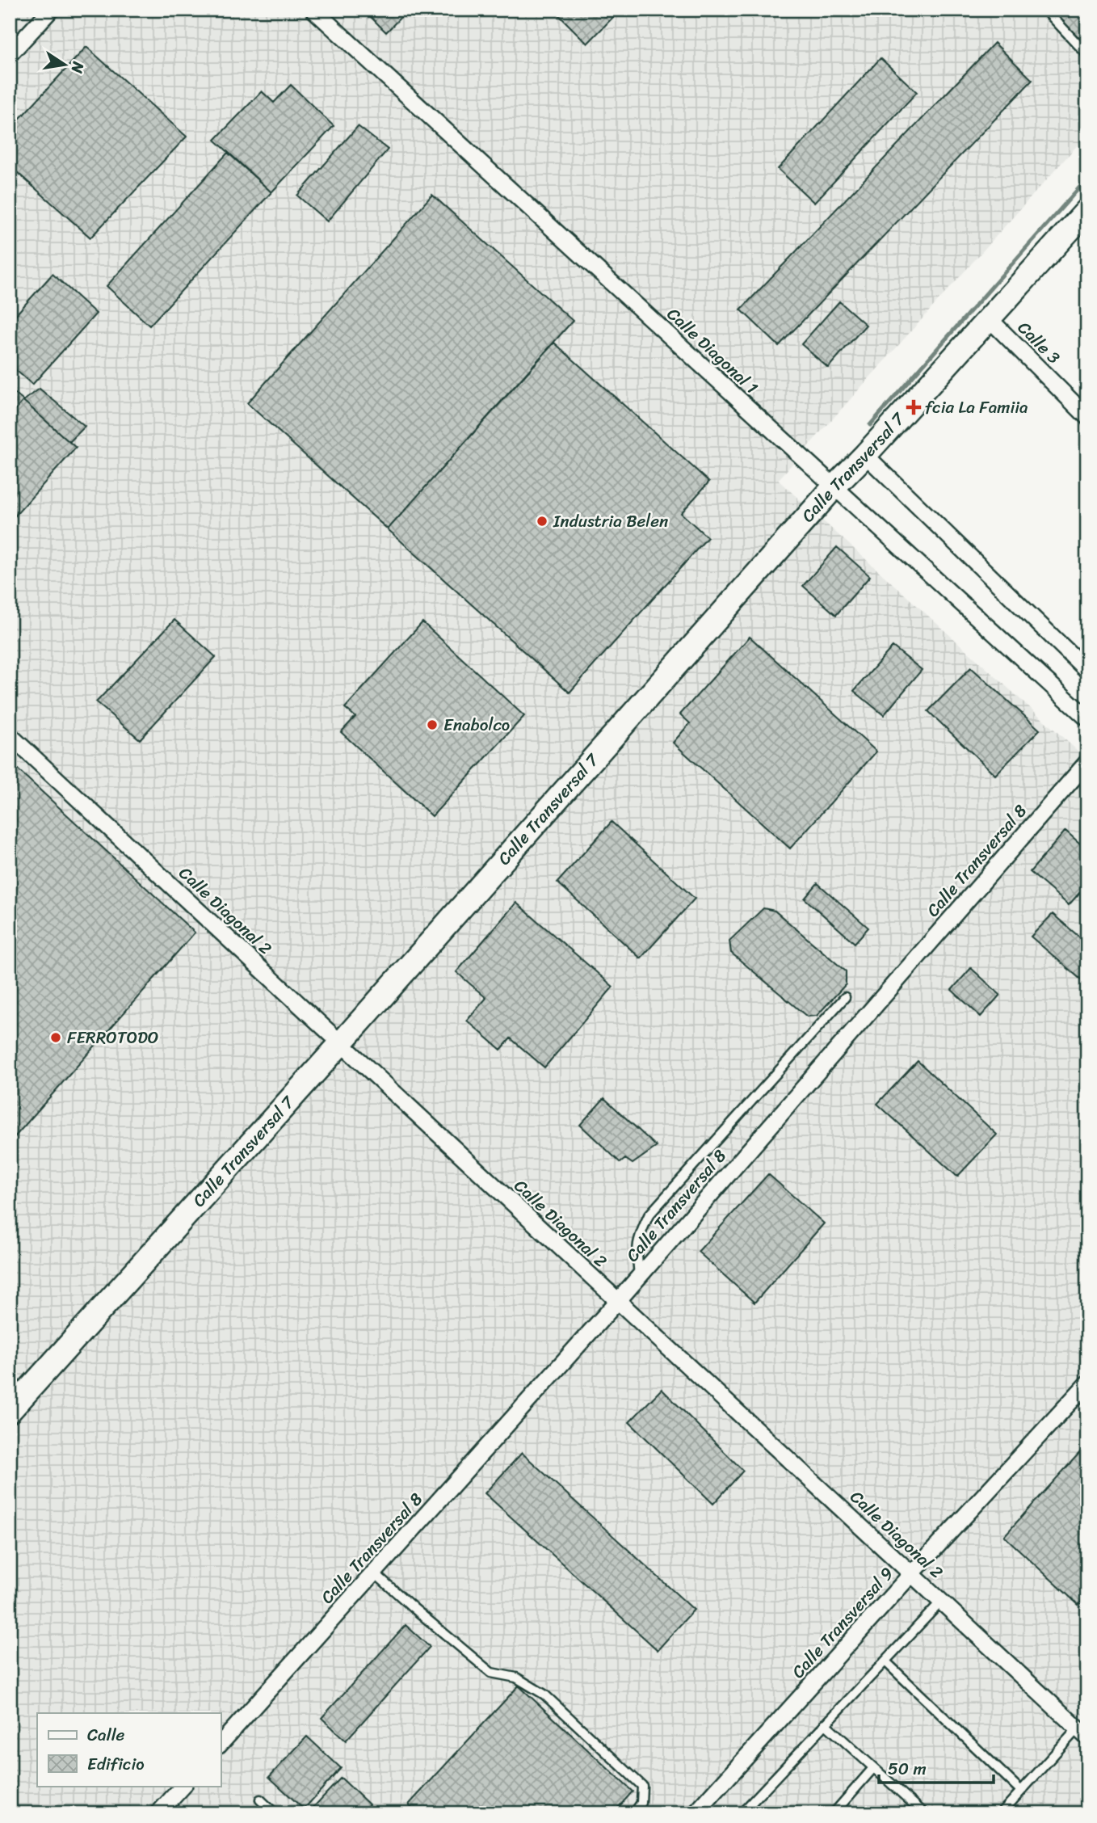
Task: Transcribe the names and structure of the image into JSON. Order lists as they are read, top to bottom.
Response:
{
  "streets": {
    "street": [
      "Calle 3",
      "Calle Diagonal 1",
      "Calle Transversal 7",
      "Calle Transversal 8",
      "Calle Diagonal 2",
      "Calle Transversal 9"
    ]
  },
  "crossings": [
    ["Calle 3", "Calle Transversal 7"],
    ["Calle Diagonal 1", "Calle Transversal 7"],
    ["Calle Transversal 7", "Calle Diagonal 2"],
    ["Calle Transversal 8", "Calle Diagonal 2"],
    ["Calle Diagonal 2", "Calle Transversal 9"]
  ],
  "places": {
    "health": ["fcia La Famiia"],
    "other": ["Industria Belen", "Enabolco", "FERROTODO"]
  },
  "legend": ["Calle", "Edificio"],
  "scale_bar": "50 m",
  "north": "right"
}
